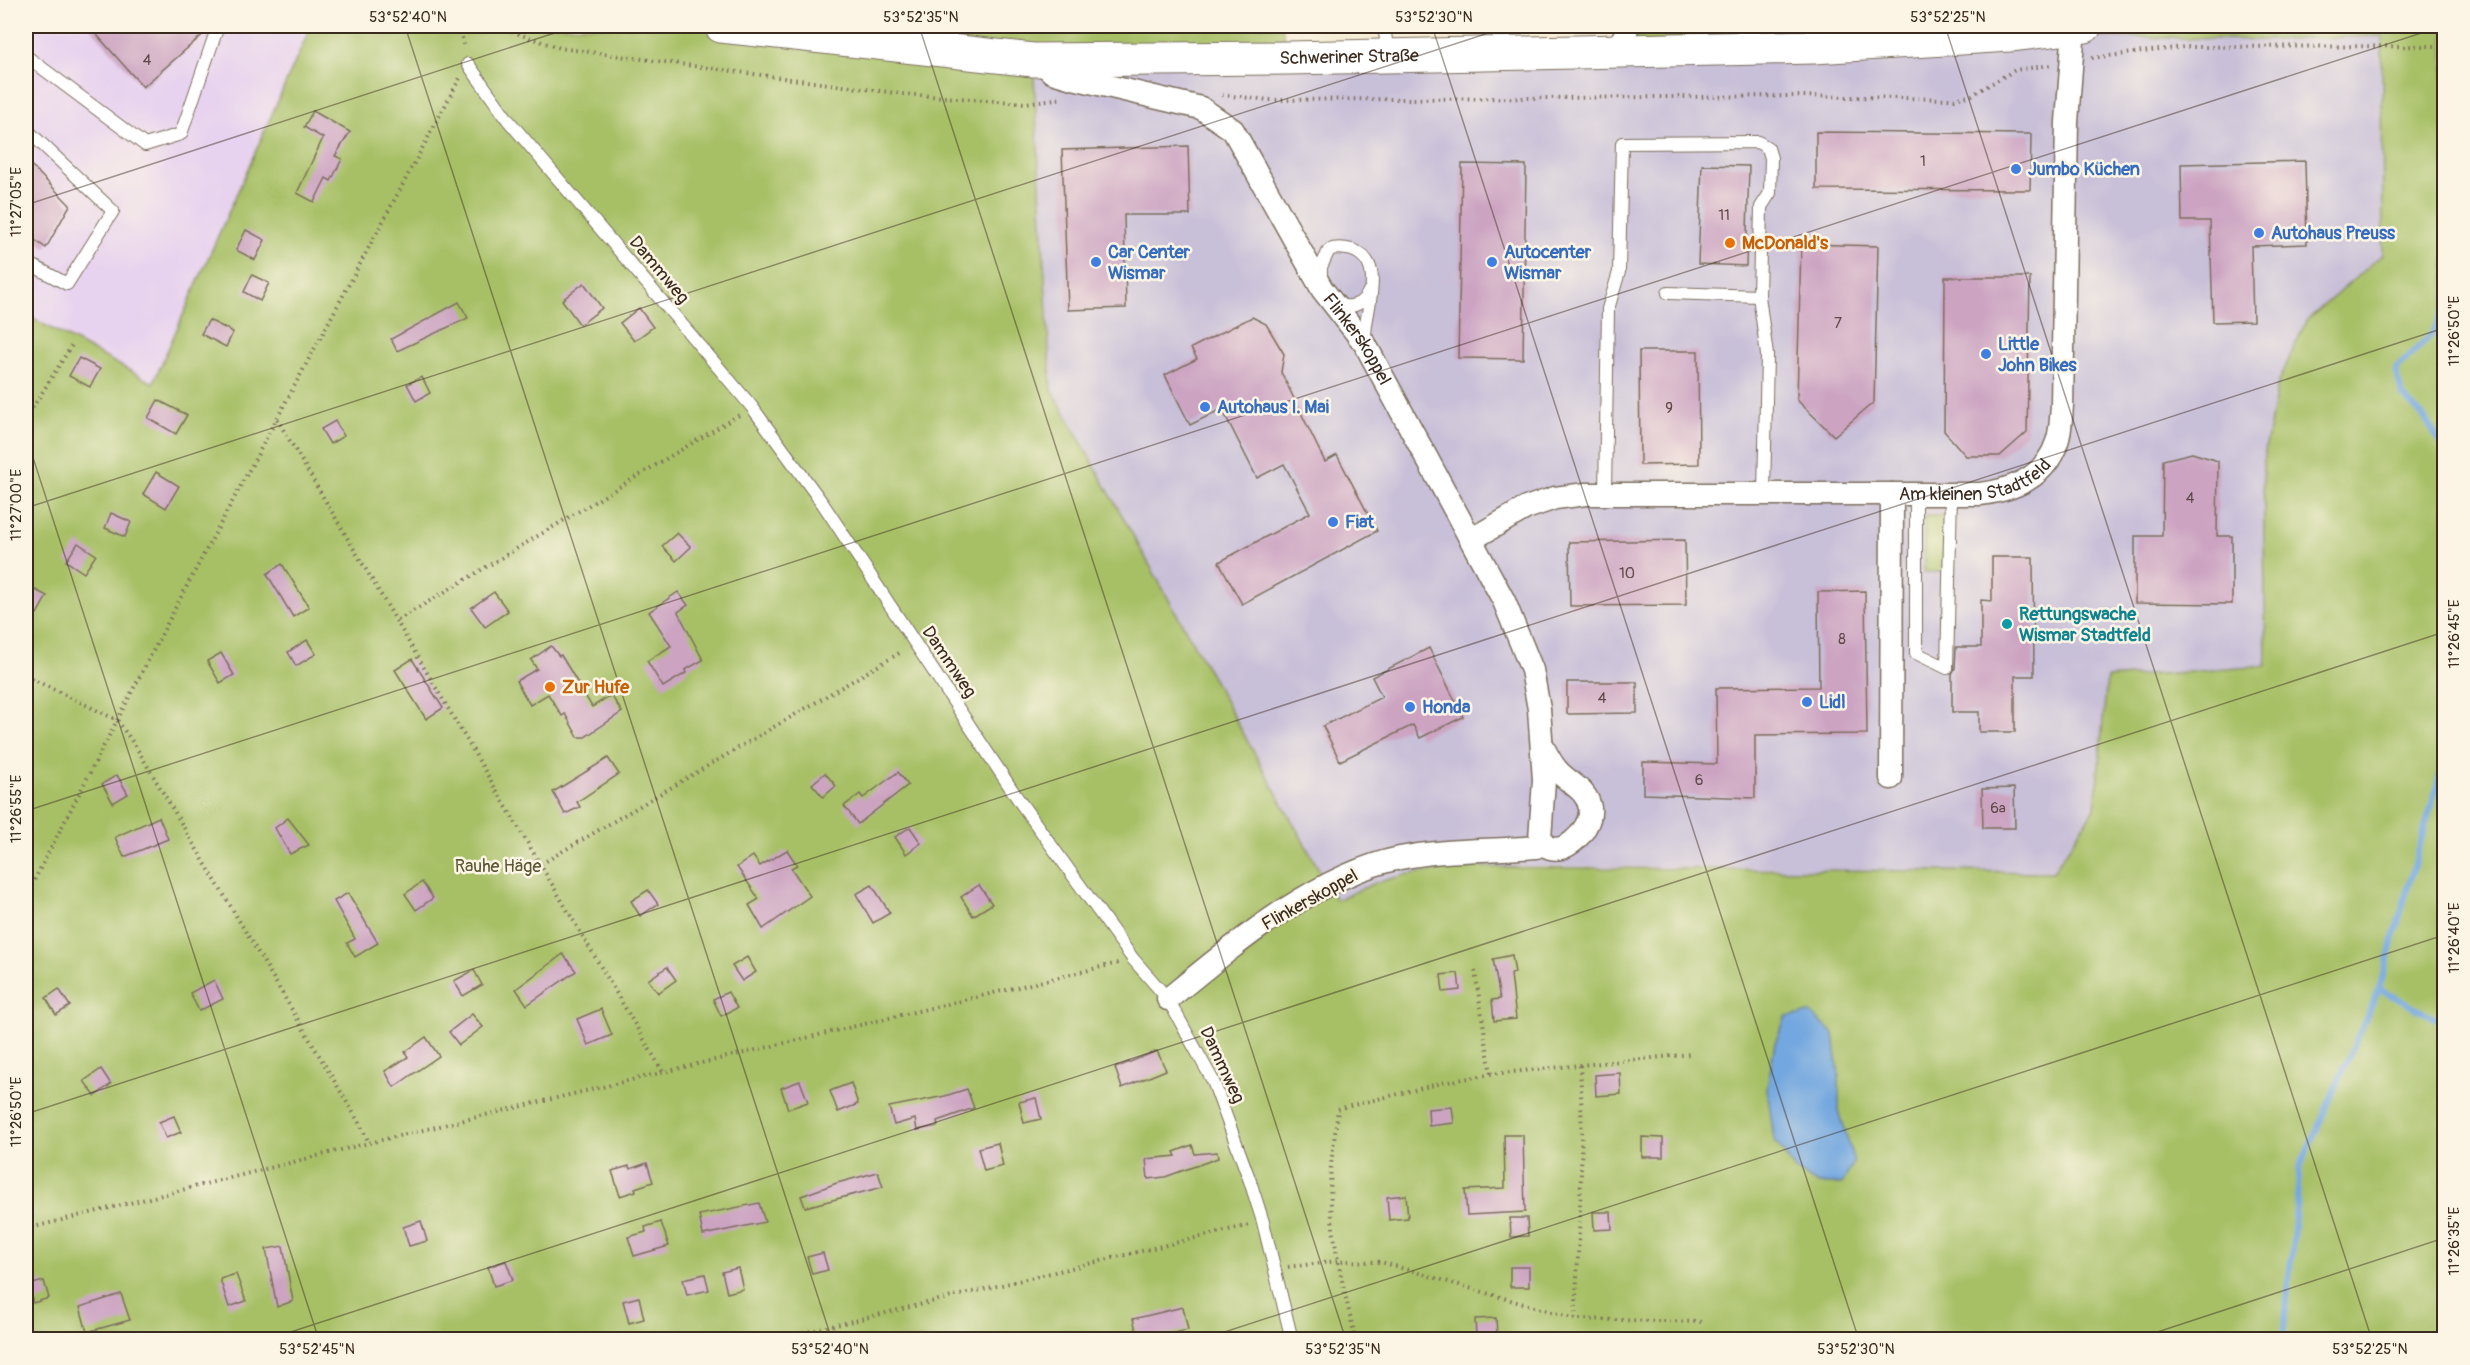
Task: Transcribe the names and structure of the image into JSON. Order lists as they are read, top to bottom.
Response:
{
  "streets": {
    "main road": ["Schweriner Straße"],
    "street": ["Flinkerskoppel", "Am kleinen Stadtfeld"],
    "lane": ["Dammweg"]
  },
  "crossings": [
    ["Schweriner Straße", "Flinkerskoppel"],
    ["Schweriner Straße", "Am kleinen Stadtfeld"],
    ["Dammweg", "Flinkerskoppel"],
    ["Flinkerskoppel", "Am kleinen Stadtfeld"]
  ],
  "parks": ["Rauhe Häge"],
  "places": [
    "Jumbo Küchen",
    "Autohaus Preuss",
    "McDonald's",
    "Car Center Wismar",
    "Autocenter Wismar",
    "Little John Bikes",
    "Autohaus I. Mai",
    "Fiat",
    "Rettungswache Wismar Stadtfeld",
    "Zur Hufe",
    "Lidl",
    "Honda"
  ],
  "house_numbers": [
    "4",
    "1",
    "11",
    "7",
    "9",
    "4",
    "10",
    "8",
    "4",
    "6",
    "6a"
  ],
  "coordinates": [
    "53°52'40\"N",
    "53°52'35\"N",
    "53°52'30\"N",
    "53°52'25\"N",
    "11°27'05\"E",
    "11°26'50\"E",
    "11°27'00\"E",
    "11°26'45\"E",
    "11°26'55\"E",
    "11°26'40\"E",
    "11°26'35\"E",
    "53°52'45\"N"
  ]
}
